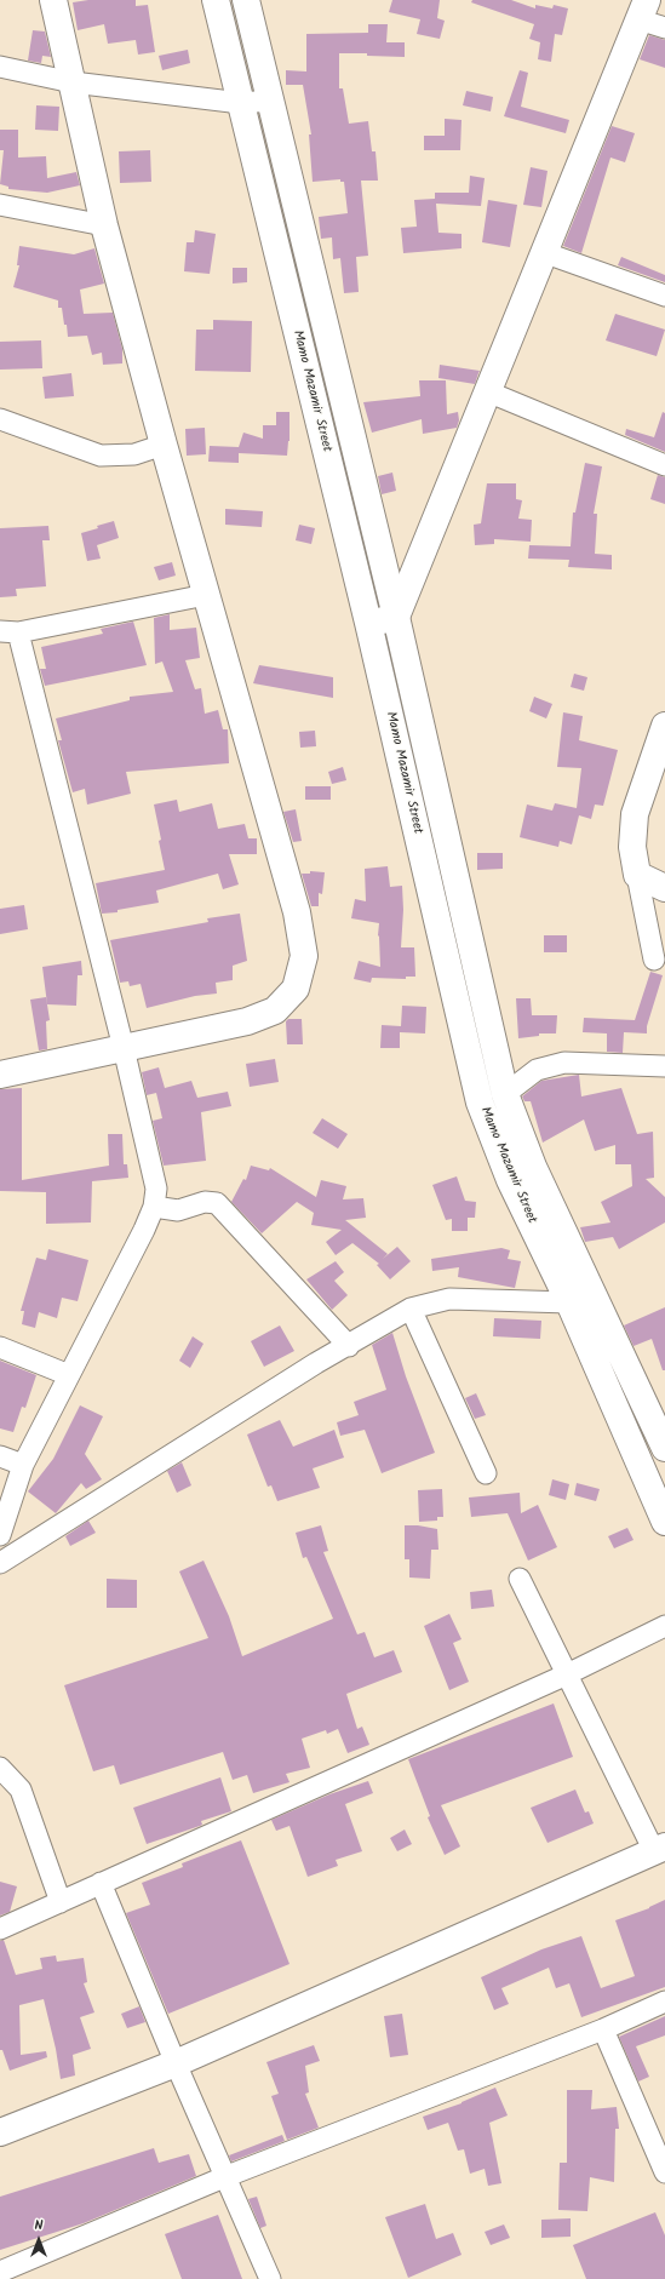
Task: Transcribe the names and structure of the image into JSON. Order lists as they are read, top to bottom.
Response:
{
  "streets": {
    "main road": ["Mamo Mazamir Street"]
  },
  "north": "top"
}
